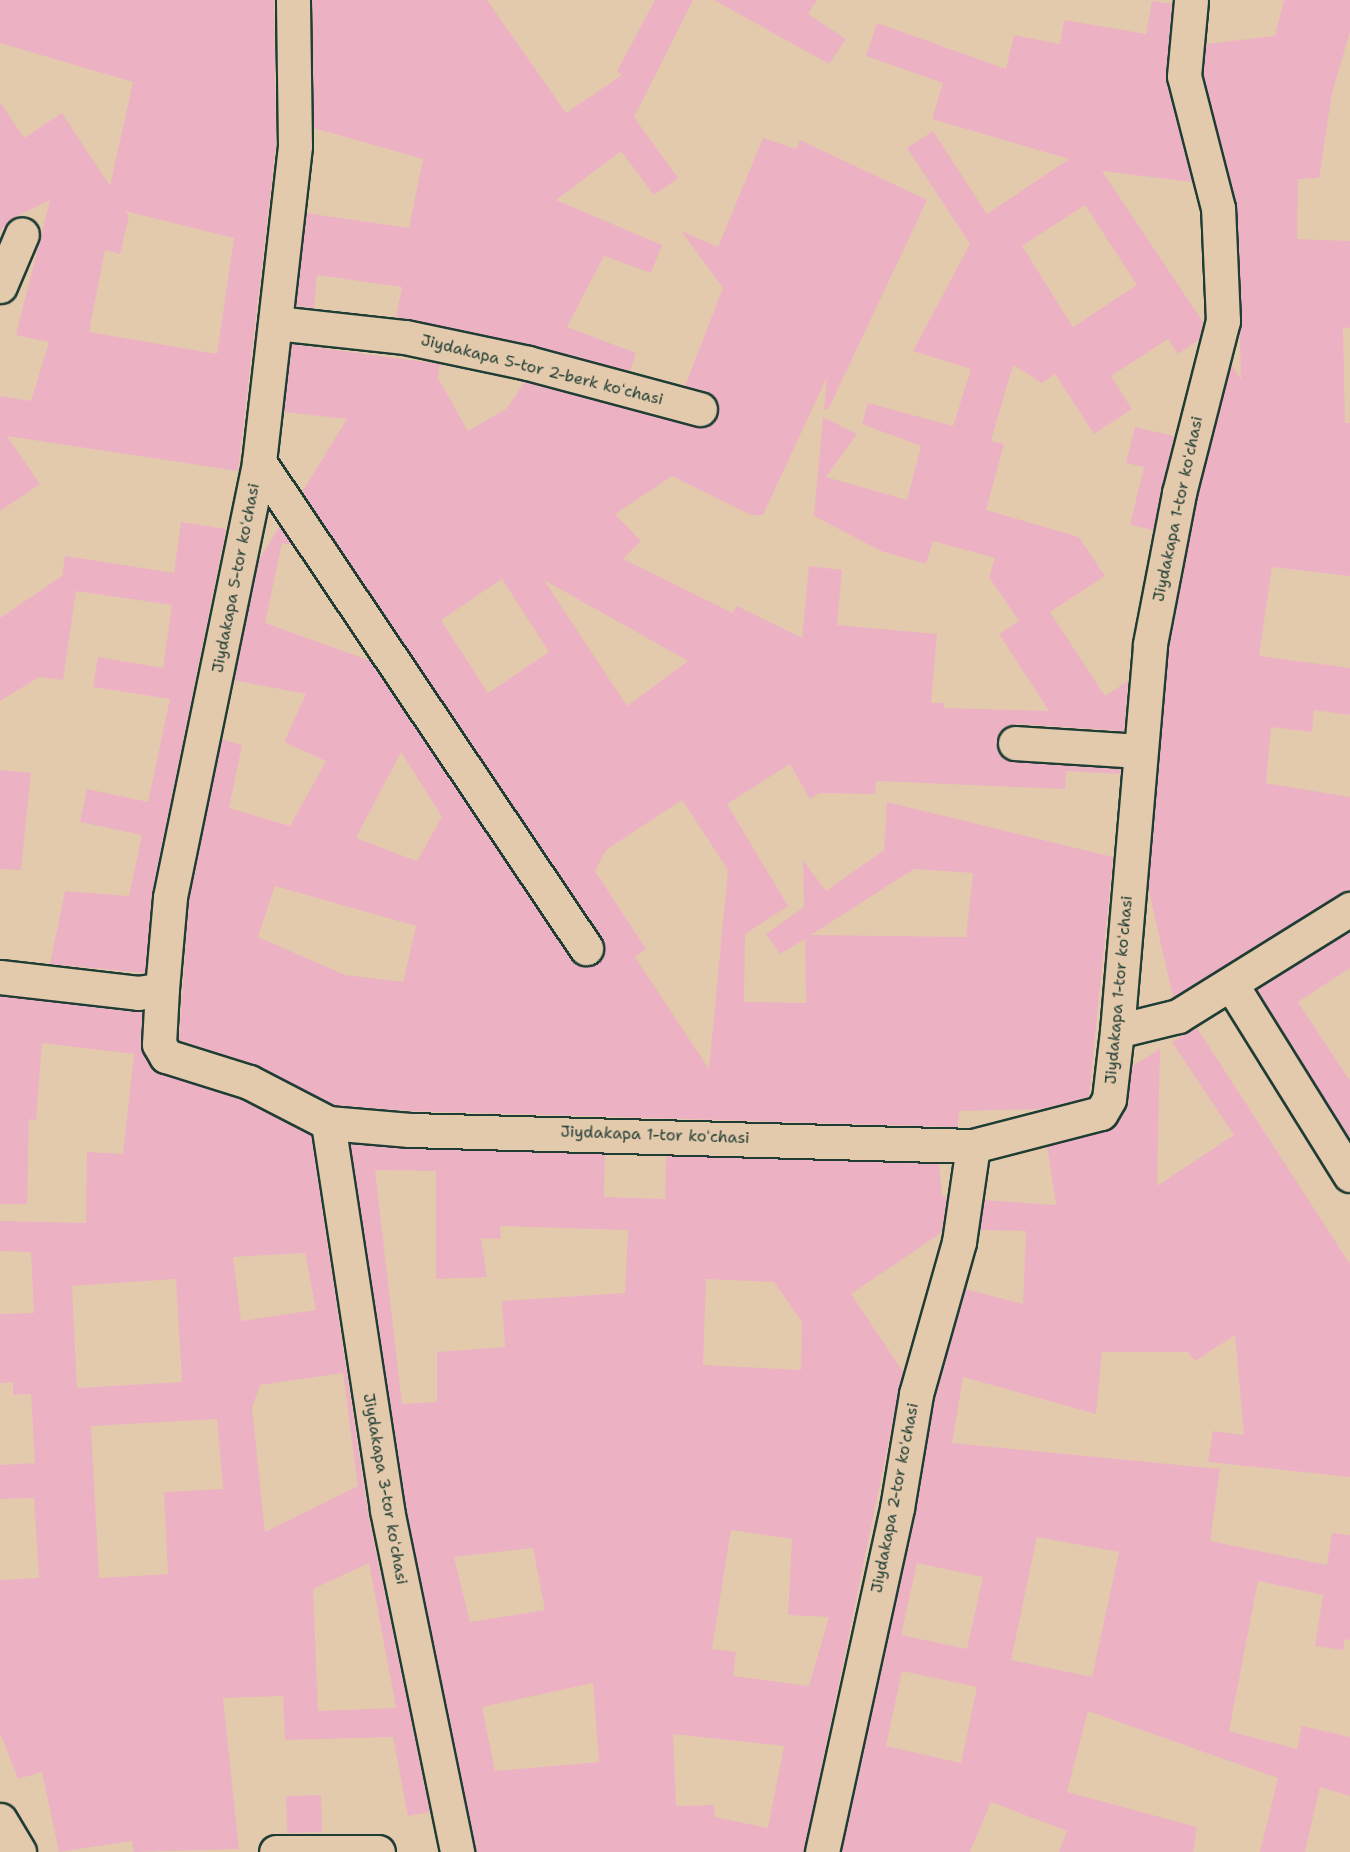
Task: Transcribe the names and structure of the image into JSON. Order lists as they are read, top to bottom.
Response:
{
  "streets": {
    "street": [
      "Jiydakapa 5-tor 2-berk koʻchasi",
      "Jiydakapa 1-tor koʻchasi",
      "Jiydakapa 5-tor koʻchasi",
      "Jiydakapa 3-tor koʻchasi",
      "Jiydakapa 2-tor koʻchasi"
    ]
  },
  "crossings": [
    ["Jiydakapa 5-tor 2-berk koʻchasi", "Jiydakapa 5-tor koʻchasi"],
    ["Jiydakapa 1-tor koʻchasi", "Jiydakapa 5-tor koʻchasi"],
    ["Jiydakapa 1-tor koʻchasi", "Jiydakapa 3-tor koʻchasi"],
    ["Jiydakapa 1-tor koʻchasi", "Jiydakapa 2-tor koʻchasi"]
  ]
}
